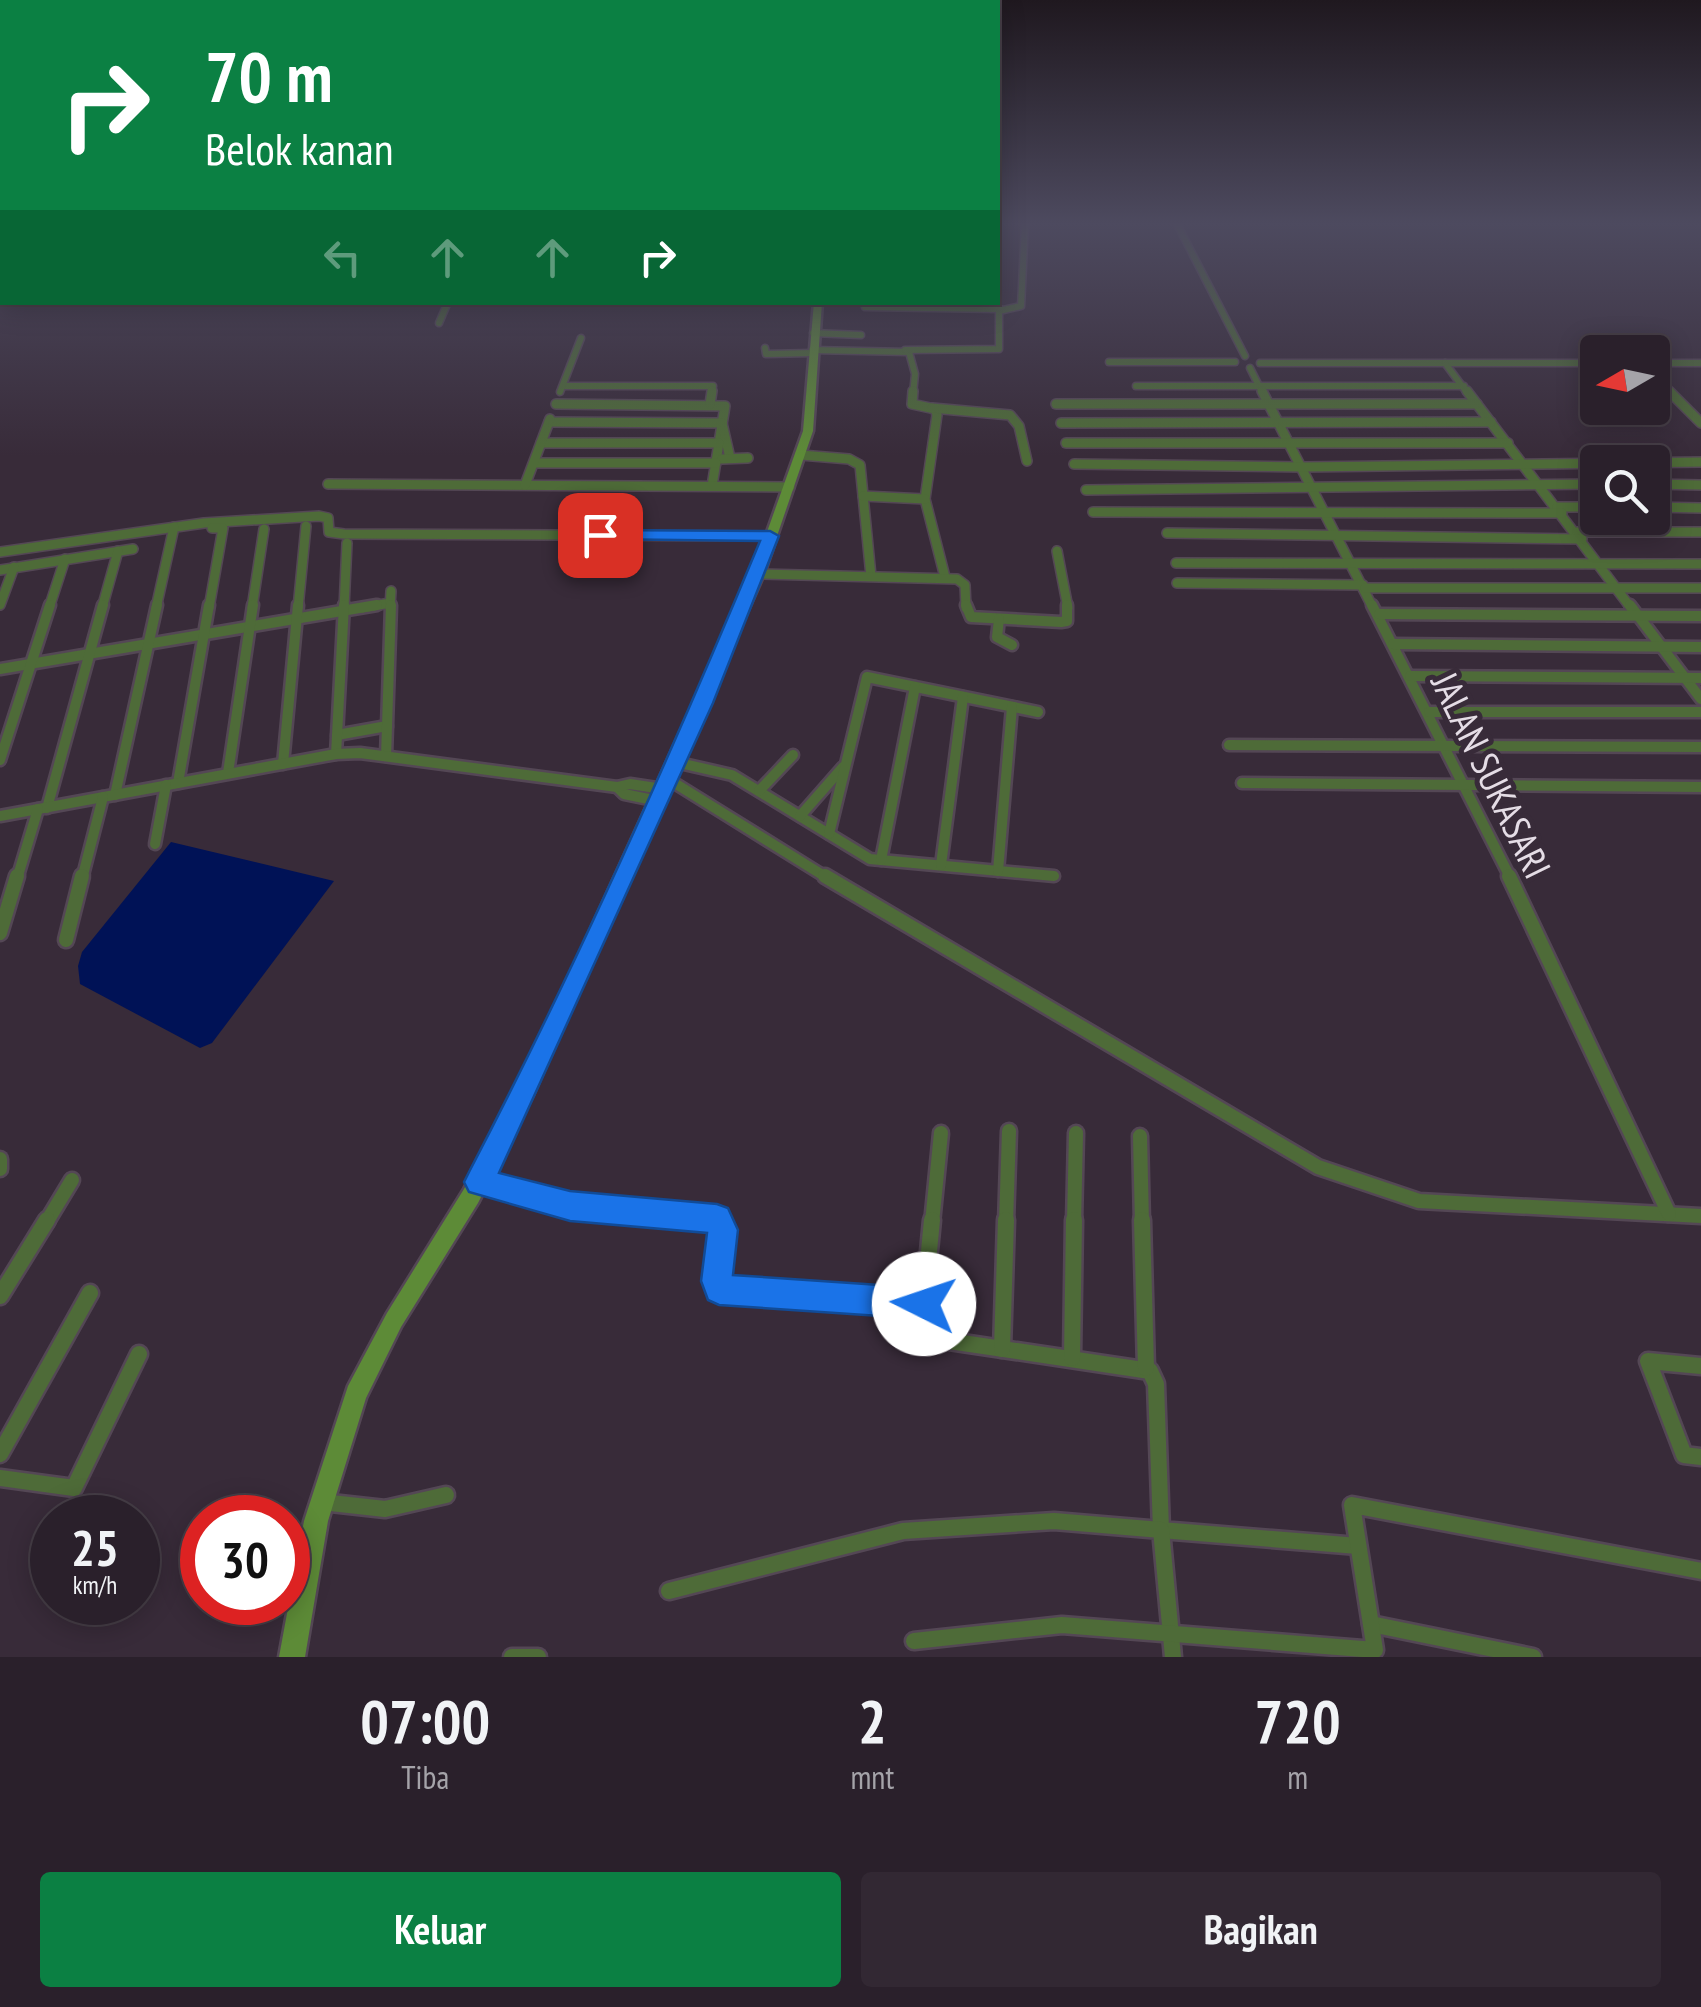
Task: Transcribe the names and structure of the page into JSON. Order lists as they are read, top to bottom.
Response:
{
  "streets": {
    "street": ["JALAN SUKASARI"]
  },
  "north": "left",
  "page": {
    "turn": ["70 m", "Belok kanan"],
    "speed": "25 km/h",
    "limit": "30",
    "eta": [
      "07:00",
      "Tiba",
      "2",
      "mnt",
      "720",
      "m"
    ],
    "buttons": ["Keluar", "Bagikan"]
  }
}
